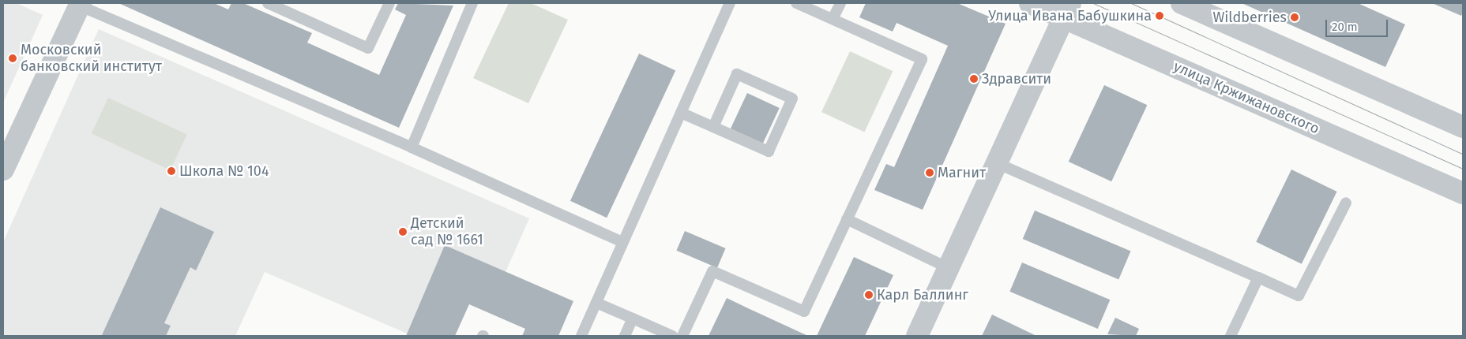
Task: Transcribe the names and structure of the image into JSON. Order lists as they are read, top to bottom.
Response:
{
  "streets": {
    "street": ["улица Кржижановского"]
  },
  "places": [
    "Улица Ивана Бабушкина",
    "Wildberries",
    "Московский банковский институт",
    "Здравсити",
    "Школа № 104",
    "Магнит",
    "Детский сад № 1661",
    "Карл Баллинг"
  ],
  "scale_bar": "20 m"
}
